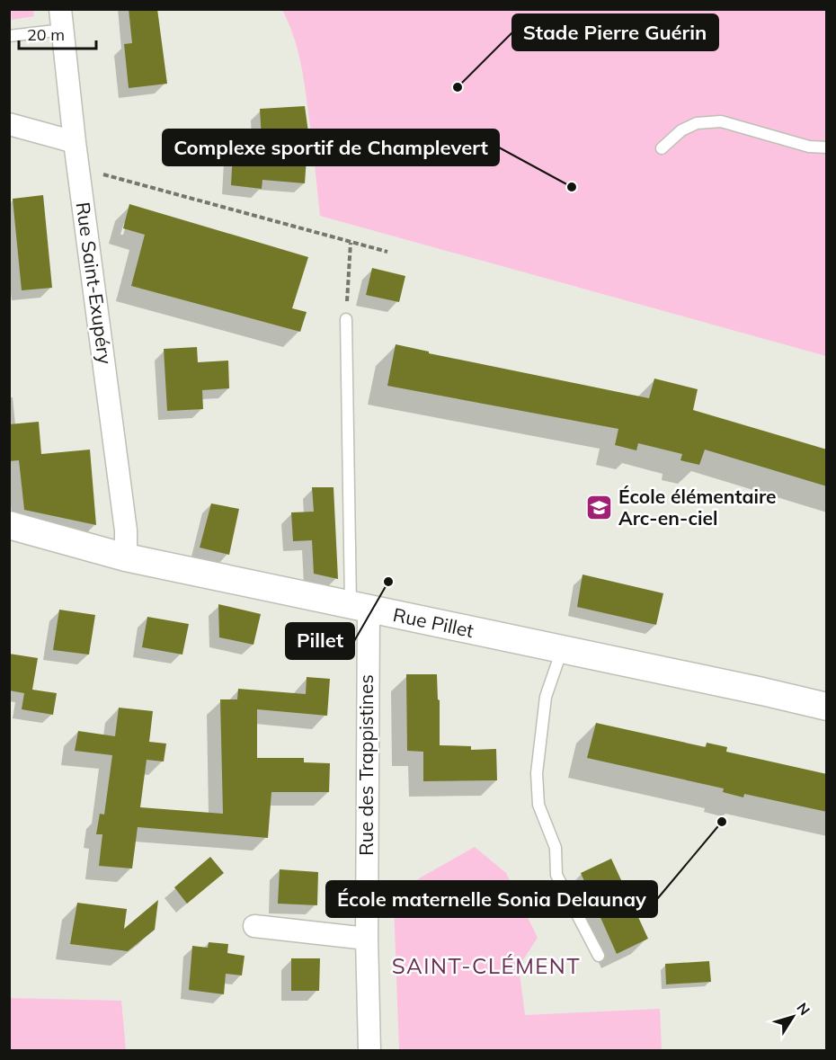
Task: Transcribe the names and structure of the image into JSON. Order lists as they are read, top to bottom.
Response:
{
  "streets": {
    "street": ["Rue Saint-Exupéry", "Rue Pillet", "Rue des Trappistines"]
  },
  "crossings": [
    ["Rue Saint-Exupéry", "Rue Pillet"],
    ["Rue Pillet", "Rue des Trappistines"]
  ],
  "districts": ["SAINT-CLÉMENT"],
  "places": {
    "other": [
      "Stade Pierre Guérin",
      "Complexe sportif de Champlevert",
      "Pillet",
      "École maternelle Sonia Delaunay"
    ],
    "school or university": ["École élémentaire Arc-en-ciel"]
  },
  "scale_bar": "20 m",
  "north": "top right"
}
